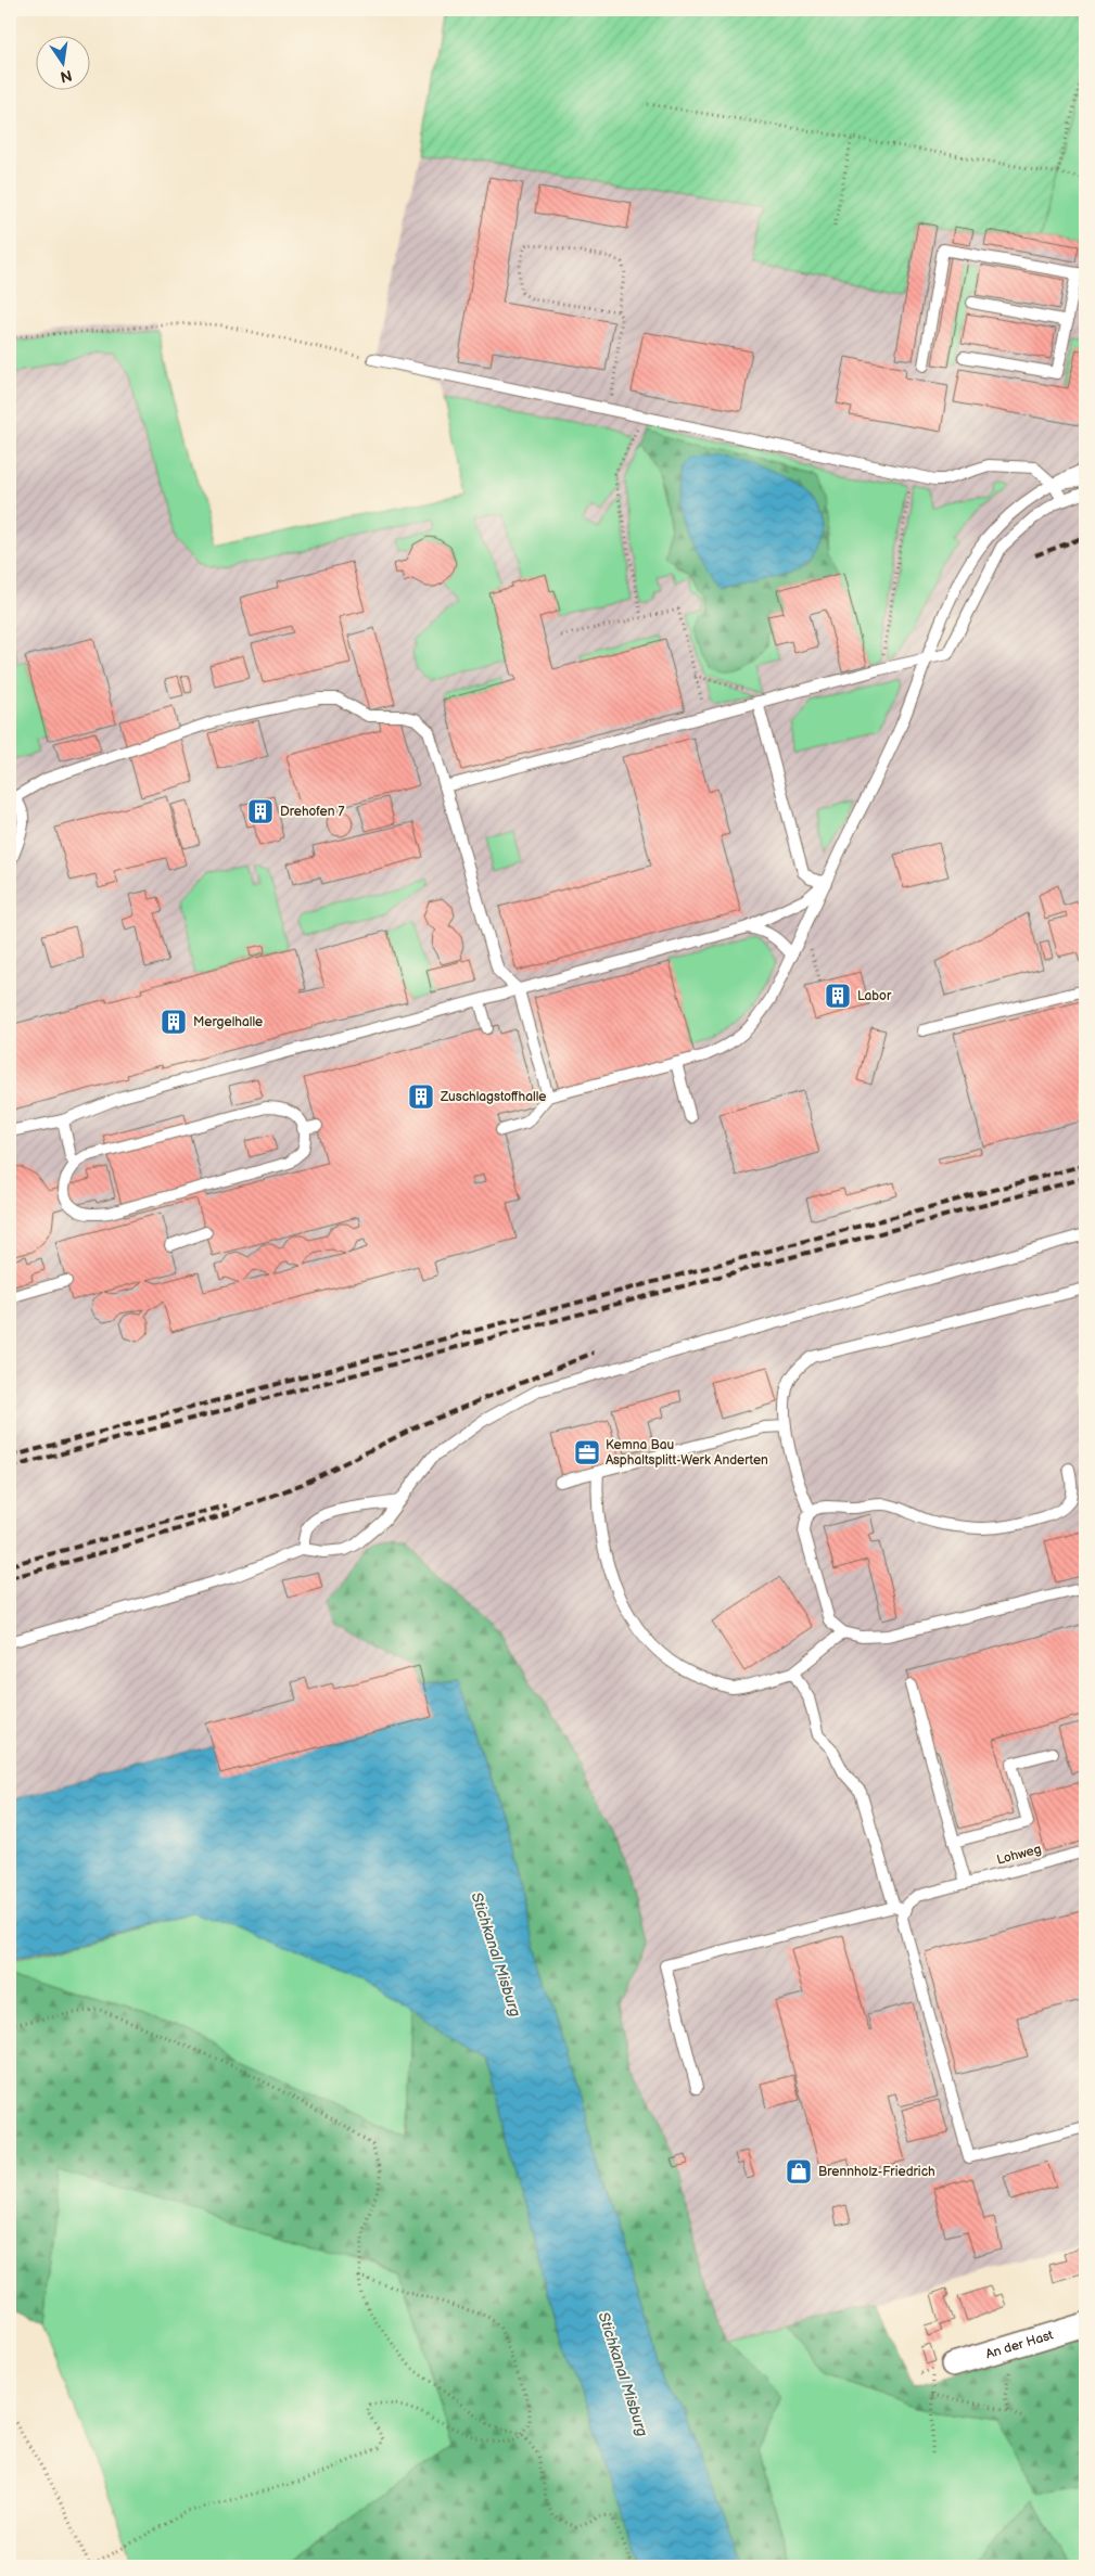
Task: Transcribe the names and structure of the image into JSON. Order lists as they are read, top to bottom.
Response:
{
  "streets": {
    "street": ["An der Hast"],
    "lane": ["Lohweg"]
  },
  "water": ["Stichkanal Misburg"],
  "places": {
    "building": [
      "Drehofen 7",
      "Labor",
      "Mergelhalle",
      "Zuschlagstoffhalle"
    ],
    "office": ["Kemna Bau Asphaltsplitt-Werk Anderten"],
    "shop": ["Brennholz-Friedrich"]
  },
  "north": "bottom"
}
